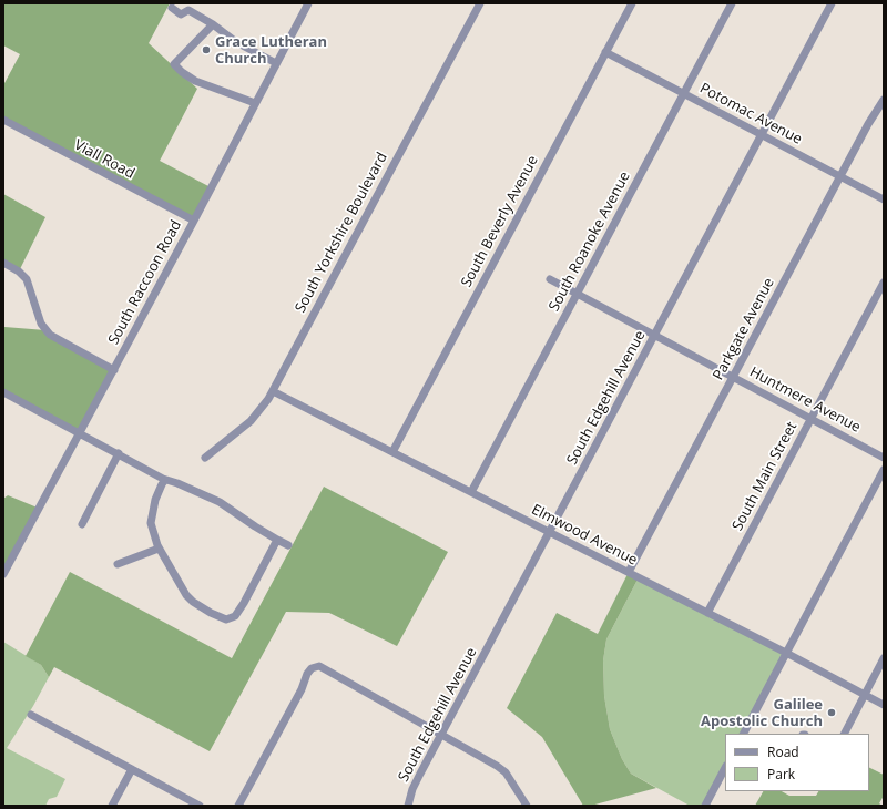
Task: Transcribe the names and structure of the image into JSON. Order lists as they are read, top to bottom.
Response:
{
  "streets": {
    "street": [
      "Potomac Avenue",
      "Viall Road",
      "South Beverly Avenue",
      "South Yorkshire Boulevard",
      "South Roanoke Avenue",
      "South Raccoon Road",
      "Parkgate Avenue",
      "South Edgehill Avenue",
      "Huntmere Avenue",
      "South Main Street",
      "Elmwood Avenue"
    ]
  },
  "crossings": [
    ["Potomac Avenue", "South Beverly Avenue"],
    ["Potomac Avenue", "South Roanoke Avenue"],
    ["Potomac Avenue", "Parkgate Avenue"],
    ["Potomac Avenue", "South Edgehill Avenue"],
    ["Viall Road", "South Raccoon Road"],
    ["South Beverly Avenue", "Elmwood Avenue"],
    ["South Yorkshire Boulevard", "Elmwood Avenue"],
    ["South Roanoke Avenue", "Huntmere Avenue"],
    ["South Roanoke Avenue", "Elmwood Avenue"],
    ["Parkgate Avenue", "Huntmere Avenue"],
    ["Parkgate Avenue", "Elmwood Avenue"],
    ["South Edgehill Avenue", "Huntmere Avenue"],
    ["South Edgehill Avenue", "Elmwood Avenue"],
    ["Huntmere Avenue", "South Main Street"],
    ["South Main Street", "Elmwood Avenue"]
  ],
  "places": ["Grace Lutheran Church", "Galilee Apostolic Church"],
  "legend": ["Road", "Park"]
}
